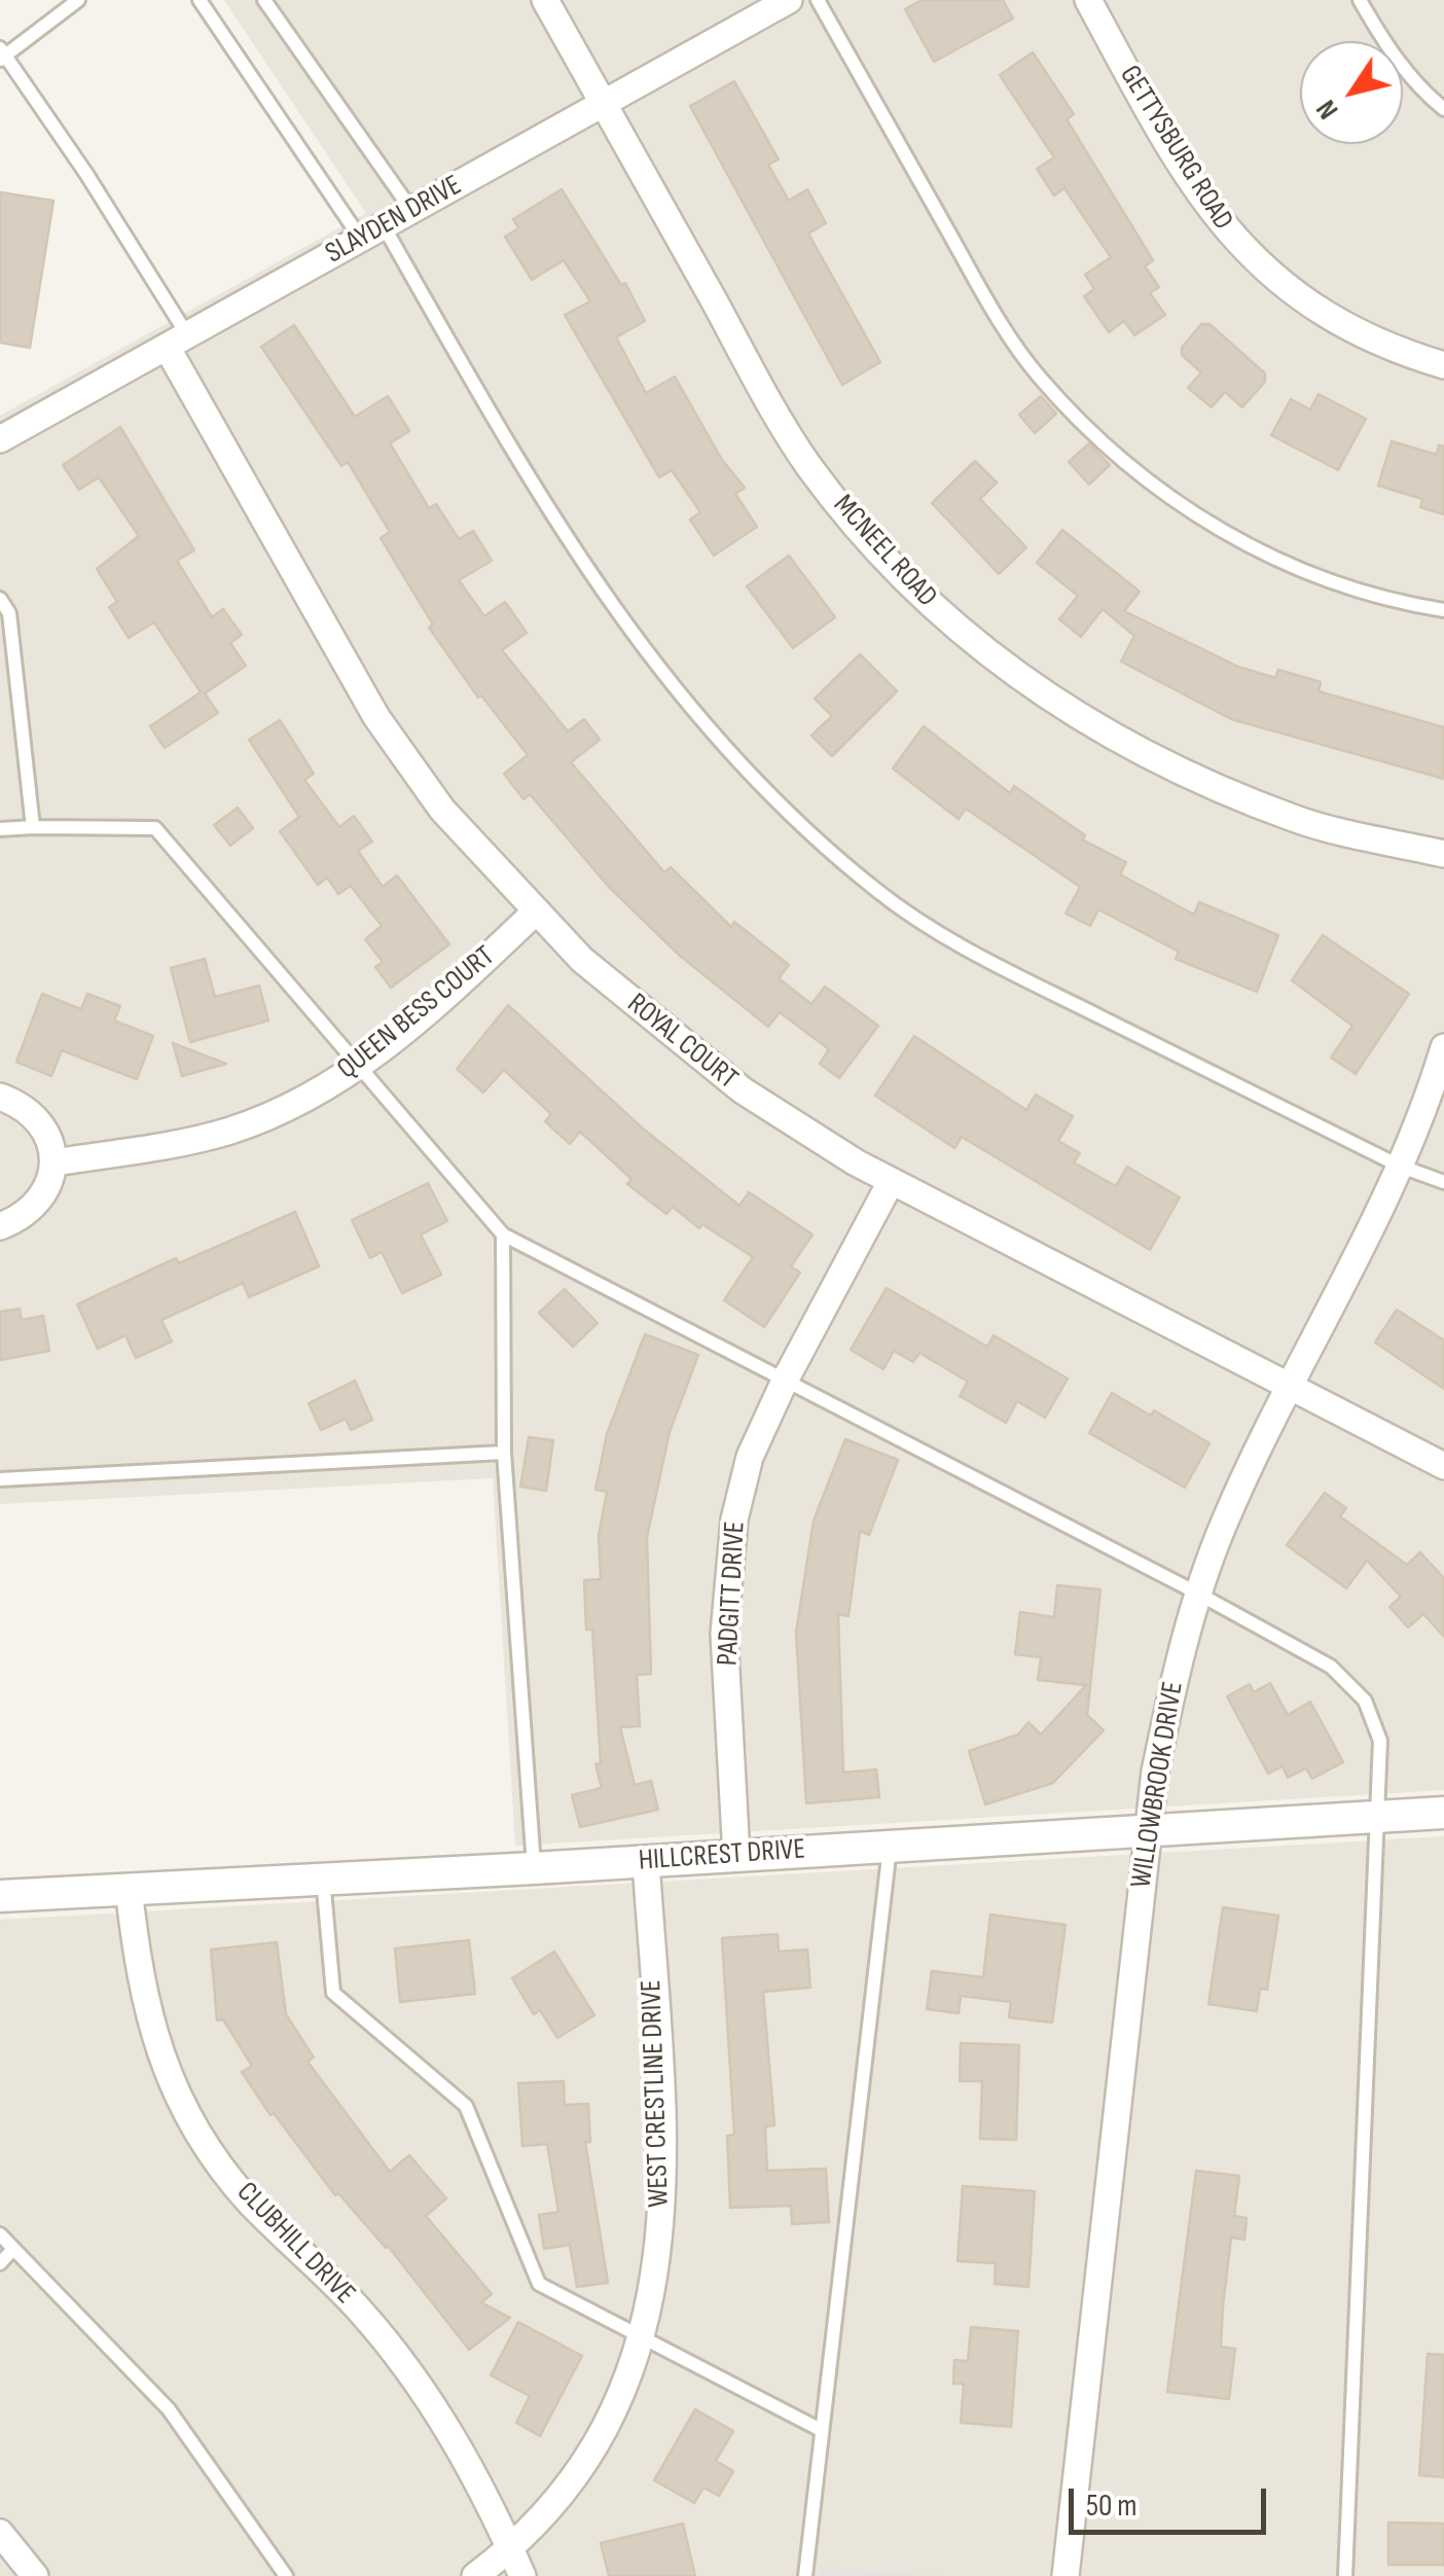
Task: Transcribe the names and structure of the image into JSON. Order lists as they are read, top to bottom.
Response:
{
  "streets": {
    "street": [
      "GETTYSBURG ROAD",
      "SLAYDEN DRIVE",
      "MCNEEL ROAD",
      "QUEEN BESS COURT",
      "ROYAL COURT",
      "PADGITT DRIVE",
      "WILLOWBROOK DRIVE",
      "HILLCREST DRIVE",
      "WEST CRESTLINE DRIVE",
      "CLUBHILL DRIVE"
    ]
  },
  "crossings": [
    ["SLAYDEN DRIVE", "MCNEEL ROAD"],
    ["SLAYDEN DRIVE", "ROYAL COURT"],
    ["QUEEN BESS COURT", "ROYAL COURT"],
    ["ROYAL COURT", "PADGITT DRIVE"],
    ["ROYAL COURT", "WILLOWBROOK DRIVE"],
    ["PADGITT DRIVE", "HILLCREST DRIVE"],
    ["WILLOWBROOK DRIVE", "HILLCREST DRIVE"],
    ["HILLCREST DRIVE", "WEST CRESTLINE DRIVE"],
    ["HILLCREST DRIVE", "CLUBHILL DRIVE"],
    ["WEST CRESTLINE DRIVE", "CLUBHILL DRIVE"]
  ],
  "scale_bar": "50 m",
  "north": "bottom left"
}
